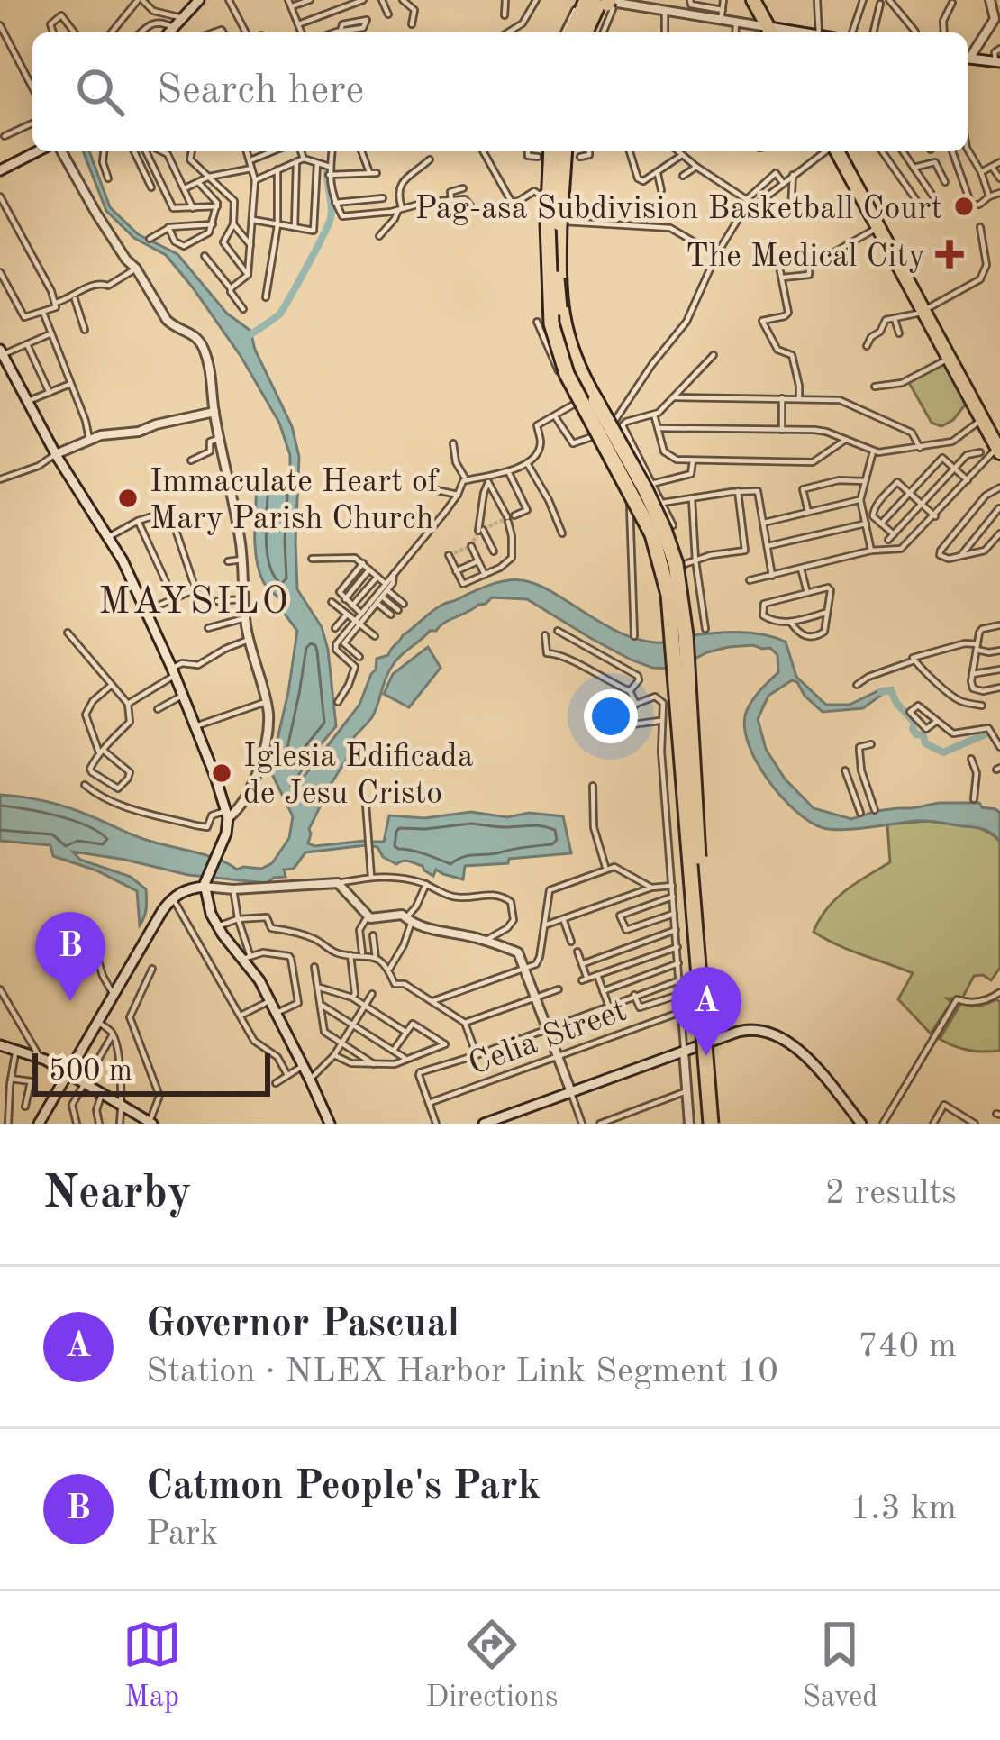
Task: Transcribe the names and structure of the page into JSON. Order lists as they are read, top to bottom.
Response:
{
  "streets": {
    "street": ["Celia Street"]
  },
  "districts": ["MAYSILO"],
  "places": {
    "other": ["Pag-asa Subdivision Basketball Court", "Immaculate Heart of Mary Parish Church", "Iglesia Edificada de Jesu Cristo"],
    "health": ["The Medical City"]
  },
  "scale_bar": "500 m",
  "page": {
    "search": "Search here",
    "pins": ["B", "A"],
    "scale": "500 m",
    "heading": ["Nearby", "2 results"],
    "list": [
      {
        "mark": "A",
        "name": "Governor Pascual",
        "note": "Station · NLEX Harbor Link Segment 10",
        "value": "740 m"
      },
      {
        "mark": "B",
        "name": "Catmon People's Park",
        "note": "Park",
        "value": "1.3 km"
      }
    ],
    "nav": ["Map", "Directions", "Saved"]
  }
}
